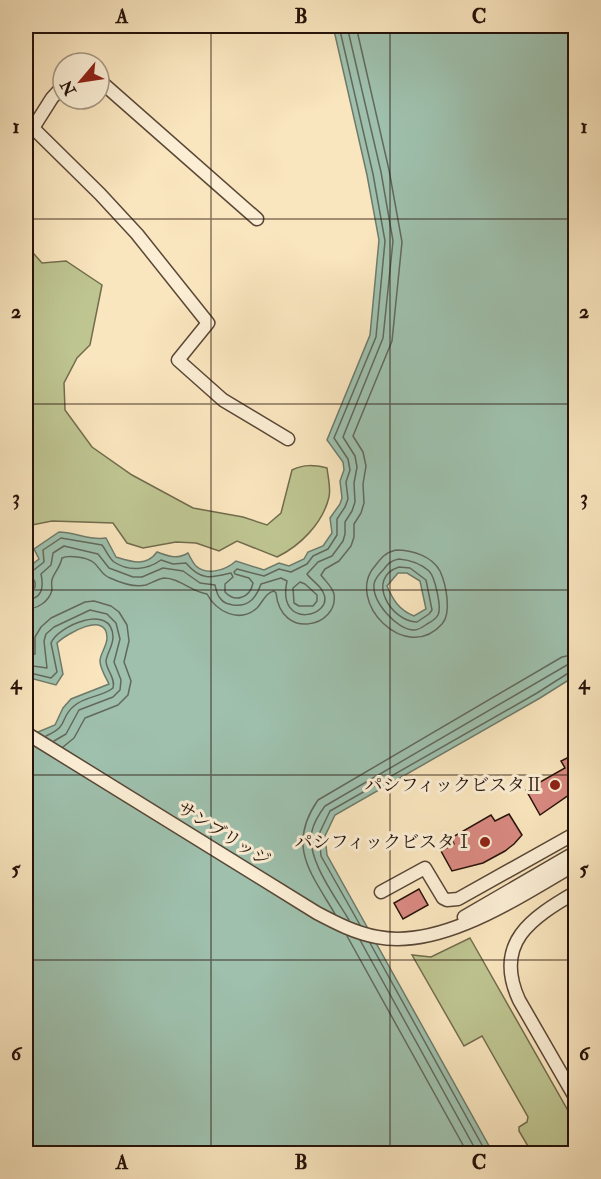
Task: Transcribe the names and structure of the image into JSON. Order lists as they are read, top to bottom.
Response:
{
  "streets": {
    "street": ["サンブリッジ"]
  },
  "places": ["パシフィックビスタⅡ", "パシフィックビスタⅠ"],
  "north": "bottom left",
  "grid": {
    "columns": ["A", "B", "C"],
    "rows": [
      "1",
      "2",
      "3",
      "4",
      "5",
      "6"
    ]
  }
}
